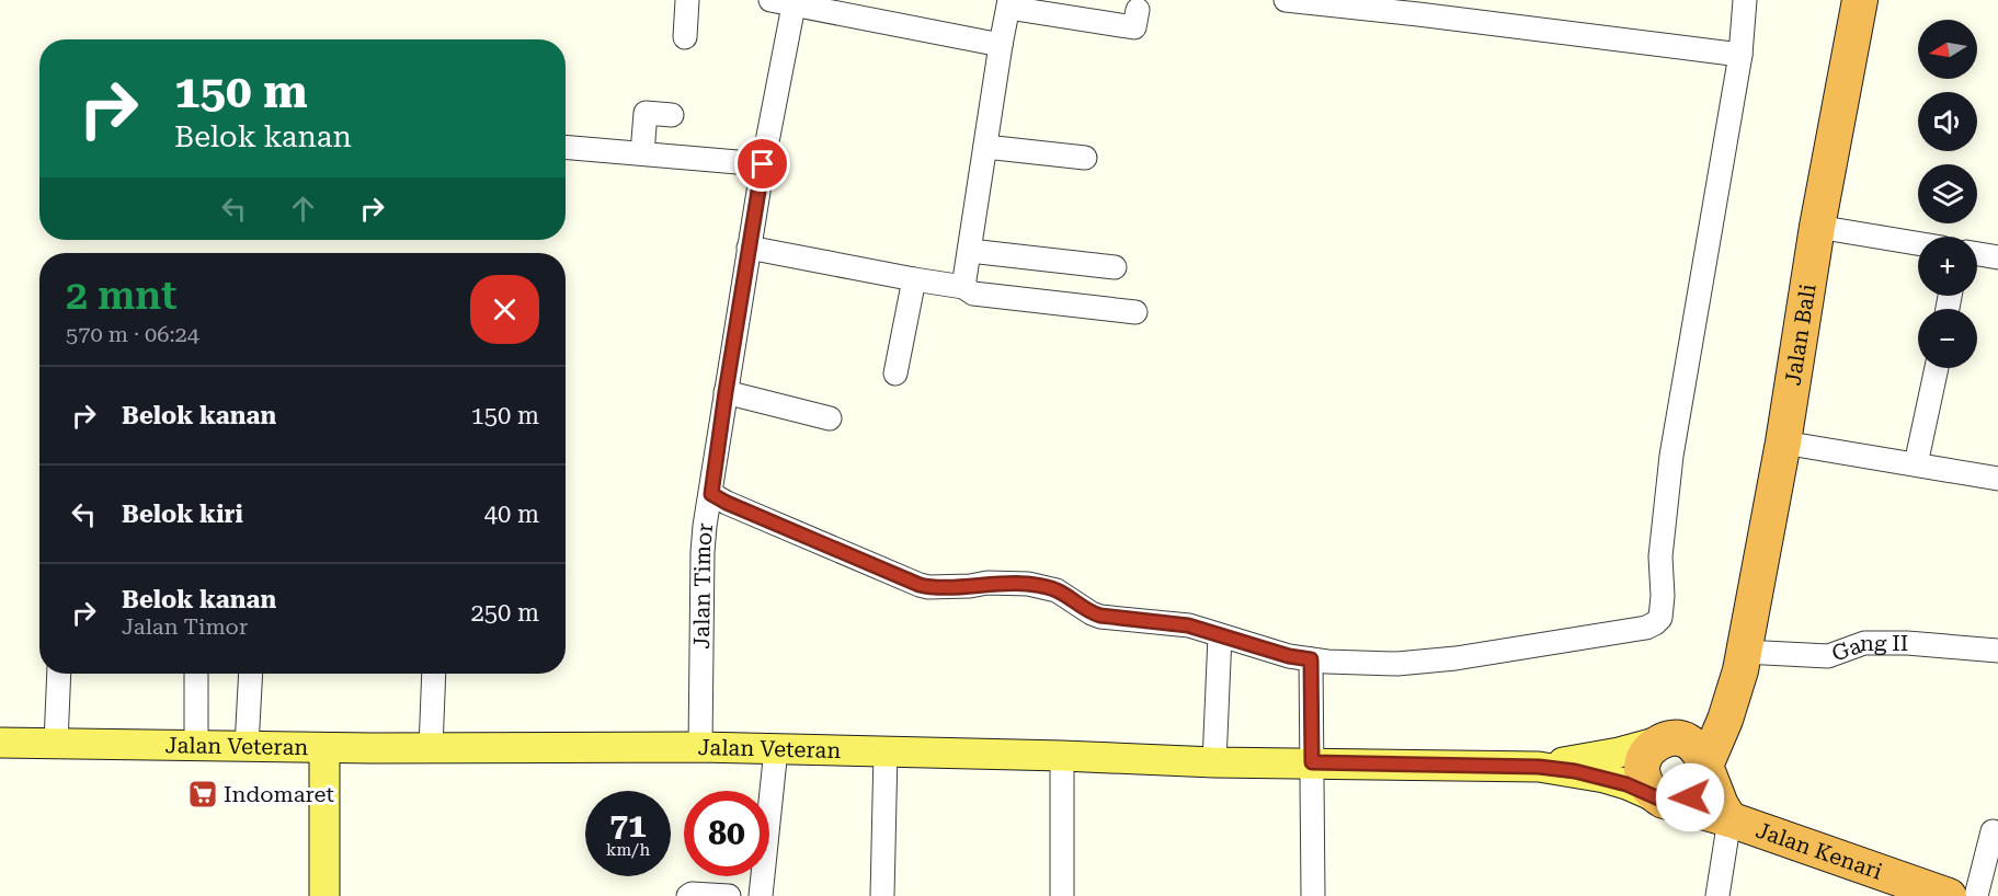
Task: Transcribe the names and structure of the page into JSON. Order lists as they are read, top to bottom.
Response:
{
  "streets": {
    "highway": ["Jalan Bali", "Jalan Kenari"],
    "main road": ["Jalan Veteran"],
    "street": ["Jalan Timor", "Gang II"]
  },
  "crossings": [
    ["Jalan Bali", "Gang II"],
    ["Jalan Bali", "Jalan Veteran"],
    ["Jalan Bali", "Jalan Kenari"],
    ["Jalan Timor", "Jalan Veteran"],
    ["Jalan Veteran", "Jalan Kenari"]
  ],
  "places": {
    "supermarket": ["Indomaret"]
  },
  "north": "left",
  "page": {
    "map_buttons": ["+", "−"],
    "turn": ["150 m", "Belok kanan"],
    "heading": ["2 mnt", "570 m · 06:24"],
    "list": [
      {
        "name": "Belok kanan",
        "value": "150 m"
      },
      {
        "name": "Belok kiri",
        "value": "40 m"
      },
      {
        "name": "Belok kanan",
        "note": "Jalan Timor",
        "value": "250 m"
      }
    ],
    "speed": "71 km/h",
    "limit": "80"
  }
}
